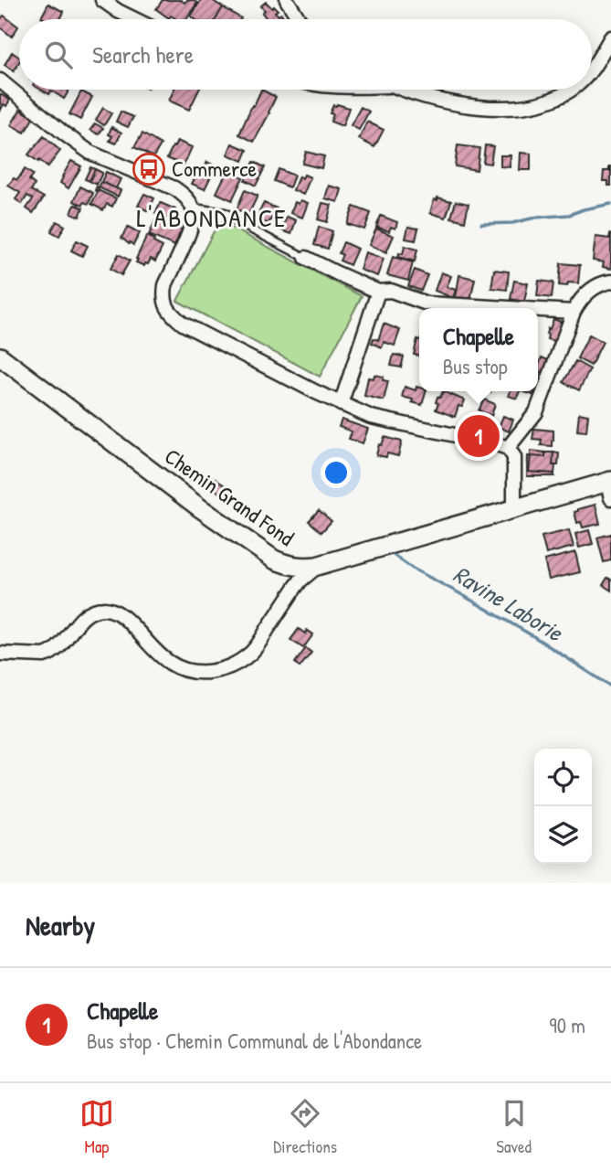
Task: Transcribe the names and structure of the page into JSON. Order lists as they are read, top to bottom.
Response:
{
  "streets": {
    "street": ["Chemin Grand Fond"]
  },
  "districts": ["L'ABONDANCE"],
  "water": ["Ravine Laborie"],
  "places": {
    "bus stop": ["Commerce"]
  },
  "page": {
    "search": "Search here",
    "popup": ["Chapelle", "Bus stop"],
    "pins": "1",
    "heading": "Nearby",
    "list": [
      {
        "mark": "1",
        "name": "Chapelle",
        "note": "Bus stop · Chemin Communal de l'Abondance",
        "value": "90 m"
      }
    ],
    "nav": ["Map", "Directions", "Saved"]
  }
}
